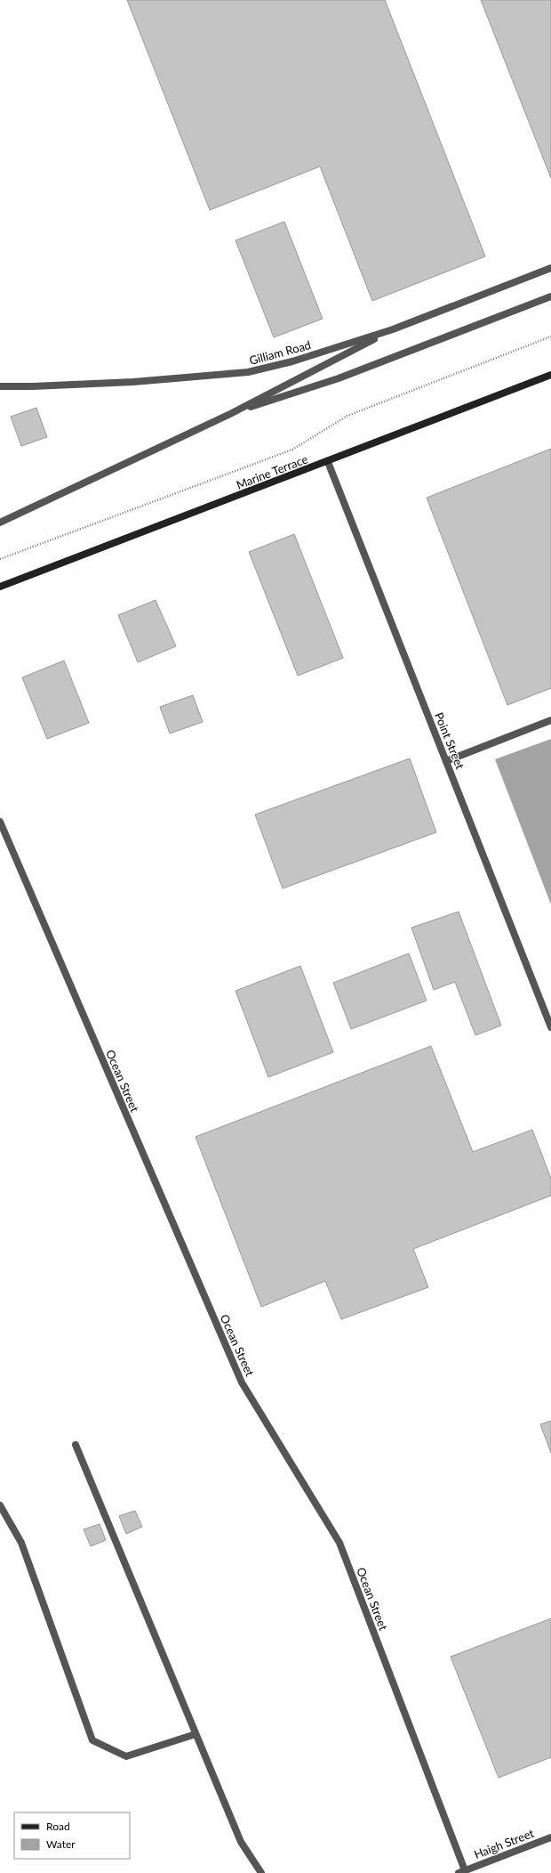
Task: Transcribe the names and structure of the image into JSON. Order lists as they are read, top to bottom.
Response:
{
  "streets": {
    "main road": ["Marine Terrace"],
    "street": [
      "Gilliam Road",
      "Point Street",
      "Ocean Street",
      "Haigh Street"
    ]
  },
  "crossings": [
    ["Marine Terrace", "Point Street"],
    ["Ocean Street", "Haigh Street"]
  ],
  "legend": ["Road", "Water"]
}
